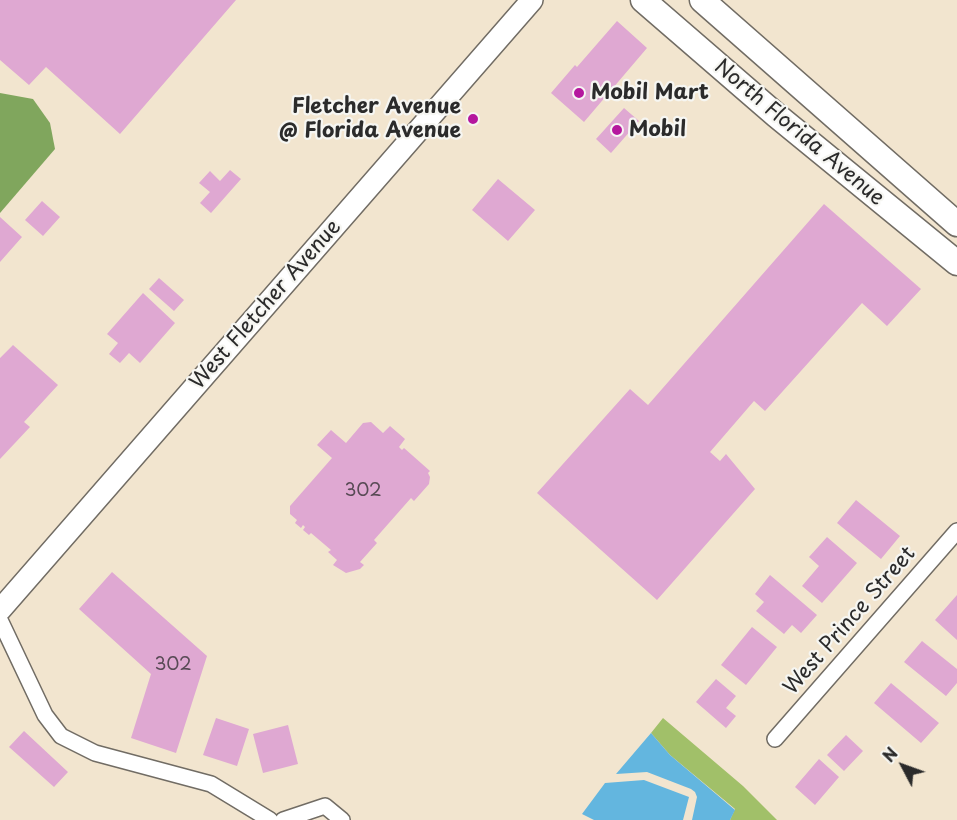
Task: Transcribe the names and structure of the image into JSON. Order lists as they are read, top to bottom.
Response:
{
  "streets": {
    "main road": ["North Florida Avenue", "West Fletcher Avenue"],
    "street": ["West Prince Street"]
  },
  "places": ["Mobil Mart", "Fletcher Avenue @ Florida Avenue", "Mobil"],
  "house_numbers": ["302", "302"],
  "north": "top left"
}
